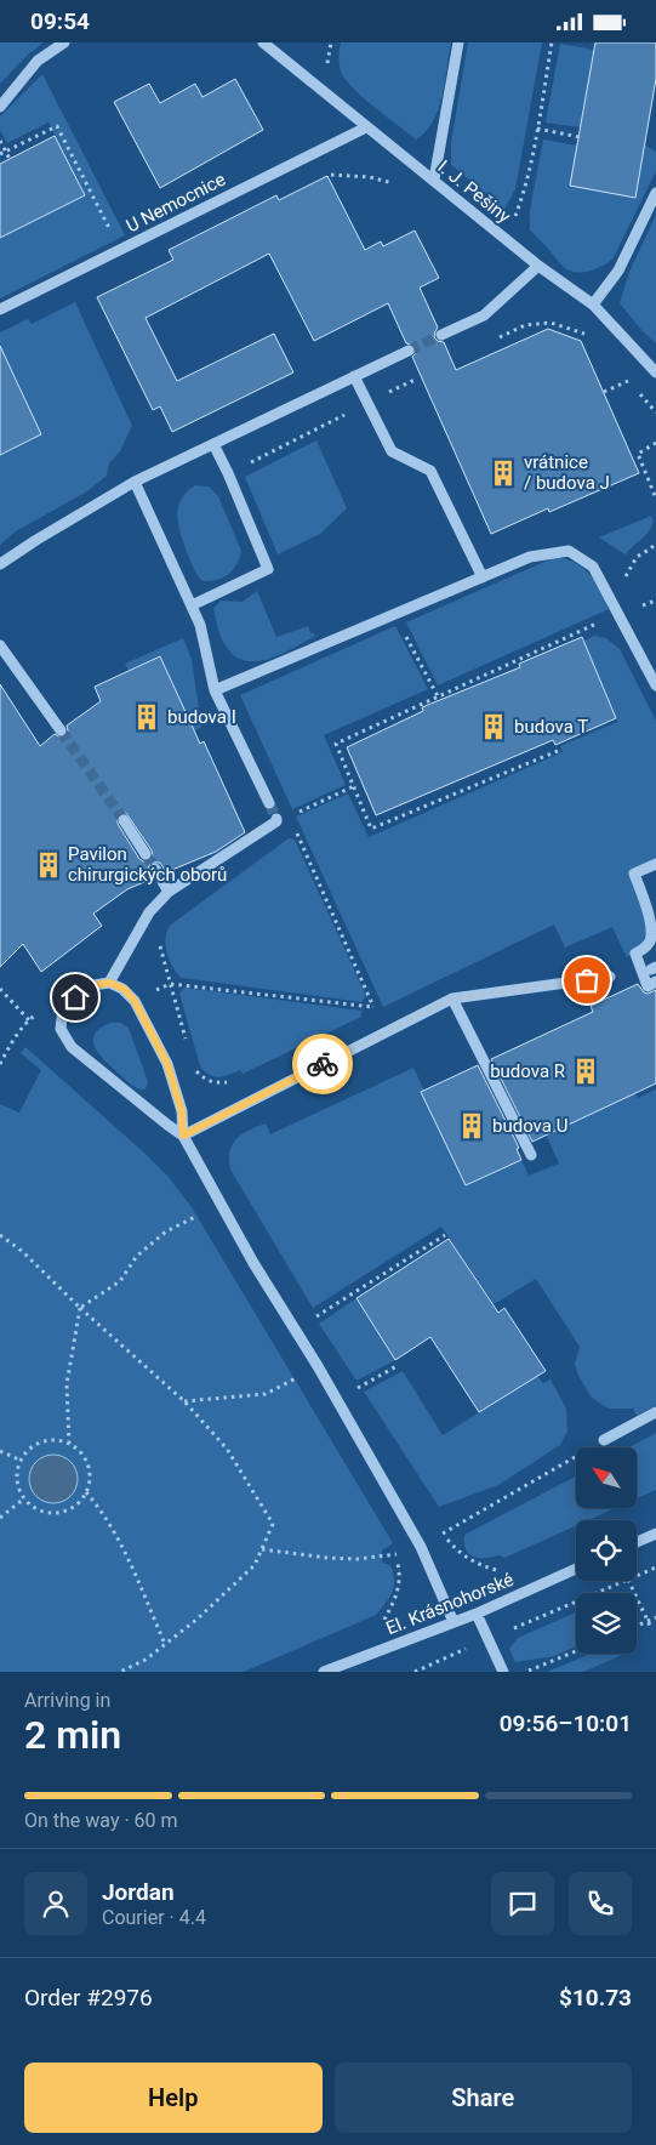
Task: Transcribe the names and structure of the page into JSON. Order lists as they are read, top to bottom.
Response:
{
  "streets": {
    "street": ["I. J. Pešiny", "U Nemocnice", "El. Krásnohorské"]
  },
  "crossings": [
    ["I. J. Pešiny", "U Nemocnice"]
  ],
  "places": {
    "building": [
      "vrátnice / budova J",
      "budova I",
      "budova T",
      "Pavilon chirurgických oborů",
      "budova R",
      "budova U"
    ]
  },
  "north": "top left",
  "page": {
    "status": "09:54",
    "heading": ["2 min", "Arriving in", "09:56–10:01"],
    "panel": [
      "Jordan",
      "Courier · 4.4",
      "Order #2976",
      "$10.73"
    ],
    "bar": "On the way · 60 m",
    "buttons": ["Help", "Share"]
  }
}
